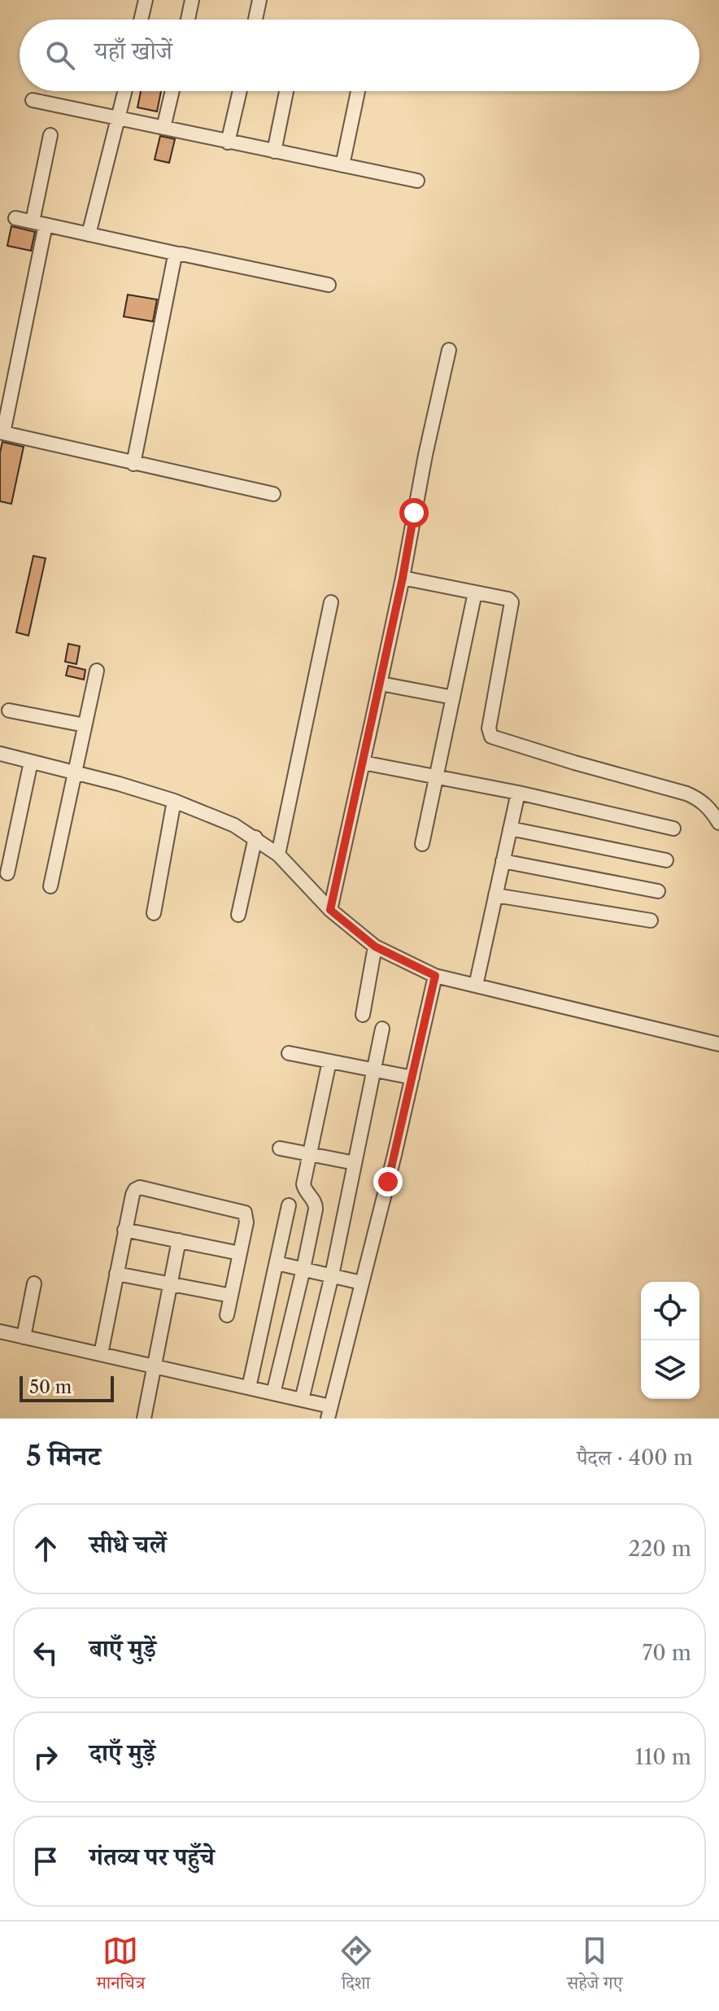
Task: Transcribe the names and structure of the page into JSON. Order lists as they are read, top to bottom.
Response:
{
  "scale_bar": "50 m",
  "page": {
    "search": "यहाँ खोजें",
    "scale": "50 m",
    "heading": ["5 मिनट", "पैदल · 400 m"],
    "list": [
      ["सीधे चलें", "220 m"],
      ["बाएँ मुड़ें", "70 m"],
      ["दाएँ मुड़ें", "110 m"],
      "गंतव्य पर पहुँचे"
    ],
    "nav": ["मानचित्र", "दिशा", "सहेजे गए"]
  }
}
